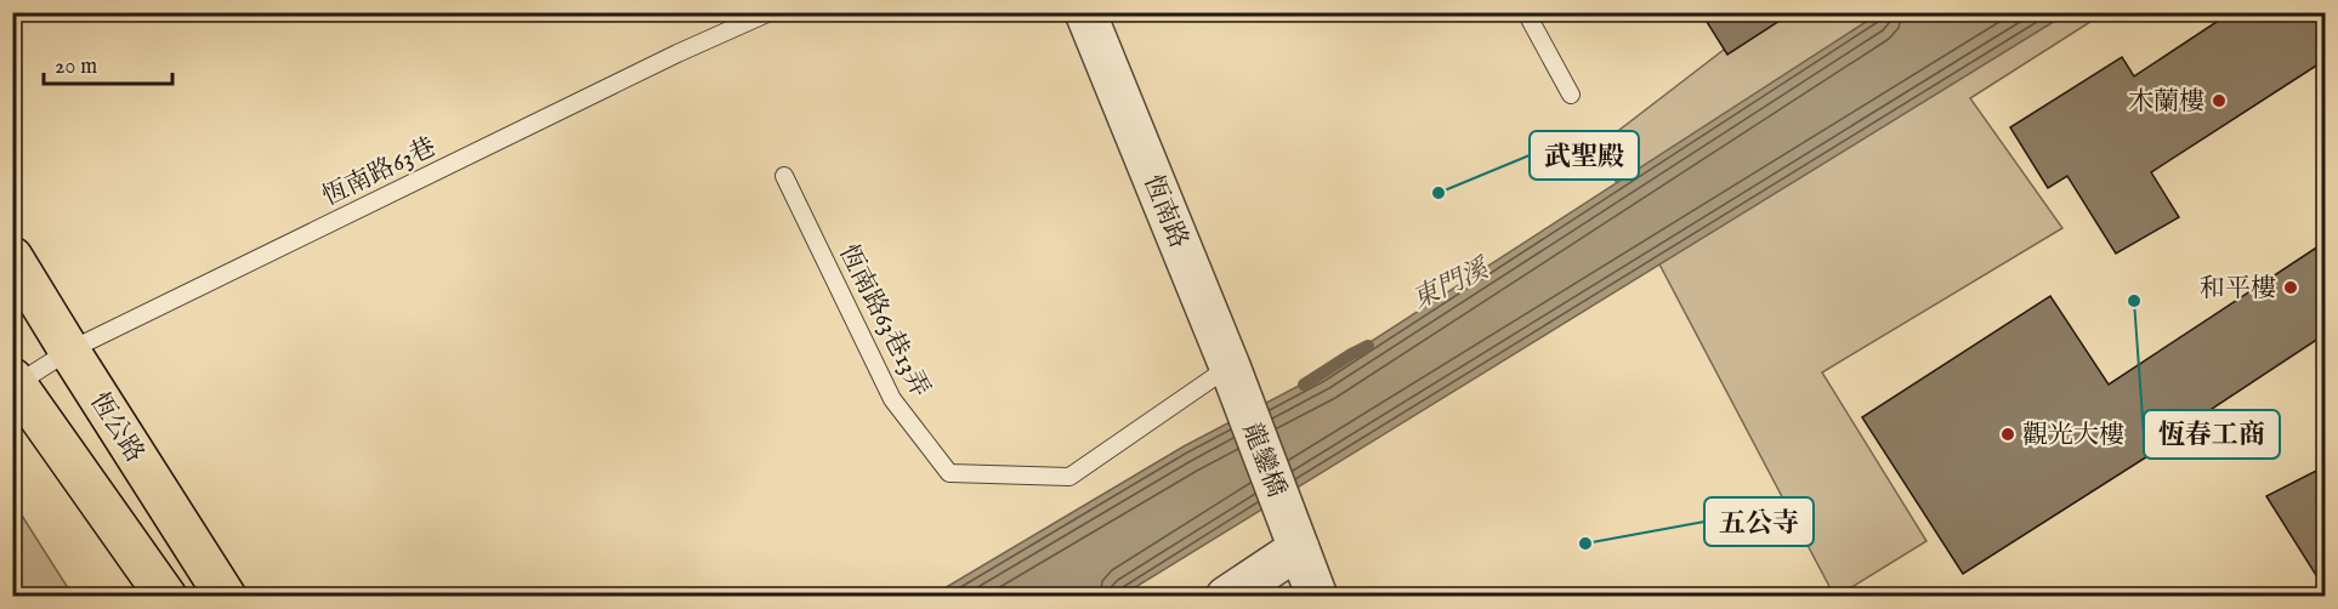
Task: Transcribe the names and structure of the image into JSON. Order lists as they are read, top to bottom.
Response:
{
  "streets": {
    "main road": ["恆公路"],
    "street": ["恆南路", "龍鑾橋"],
    "lane": ["恆南路63巷", "恆南路63巷13弄"]
  },
  "crossings": [
    ["恆南路63巷", "恆公路"],
    ["恆南路", "恆南路63巷13弄"],
    ["恆南路", "龍鑾橋"]
  ],
  "water": ["東門溪"],
  "places": [
    "木蘭樓",
    "武聖殿",
    "和平樓",
    "恆春工商",
    "觀光大樓",
    "五公寺"
  ],
  "scale_bar": "20 m"
}
